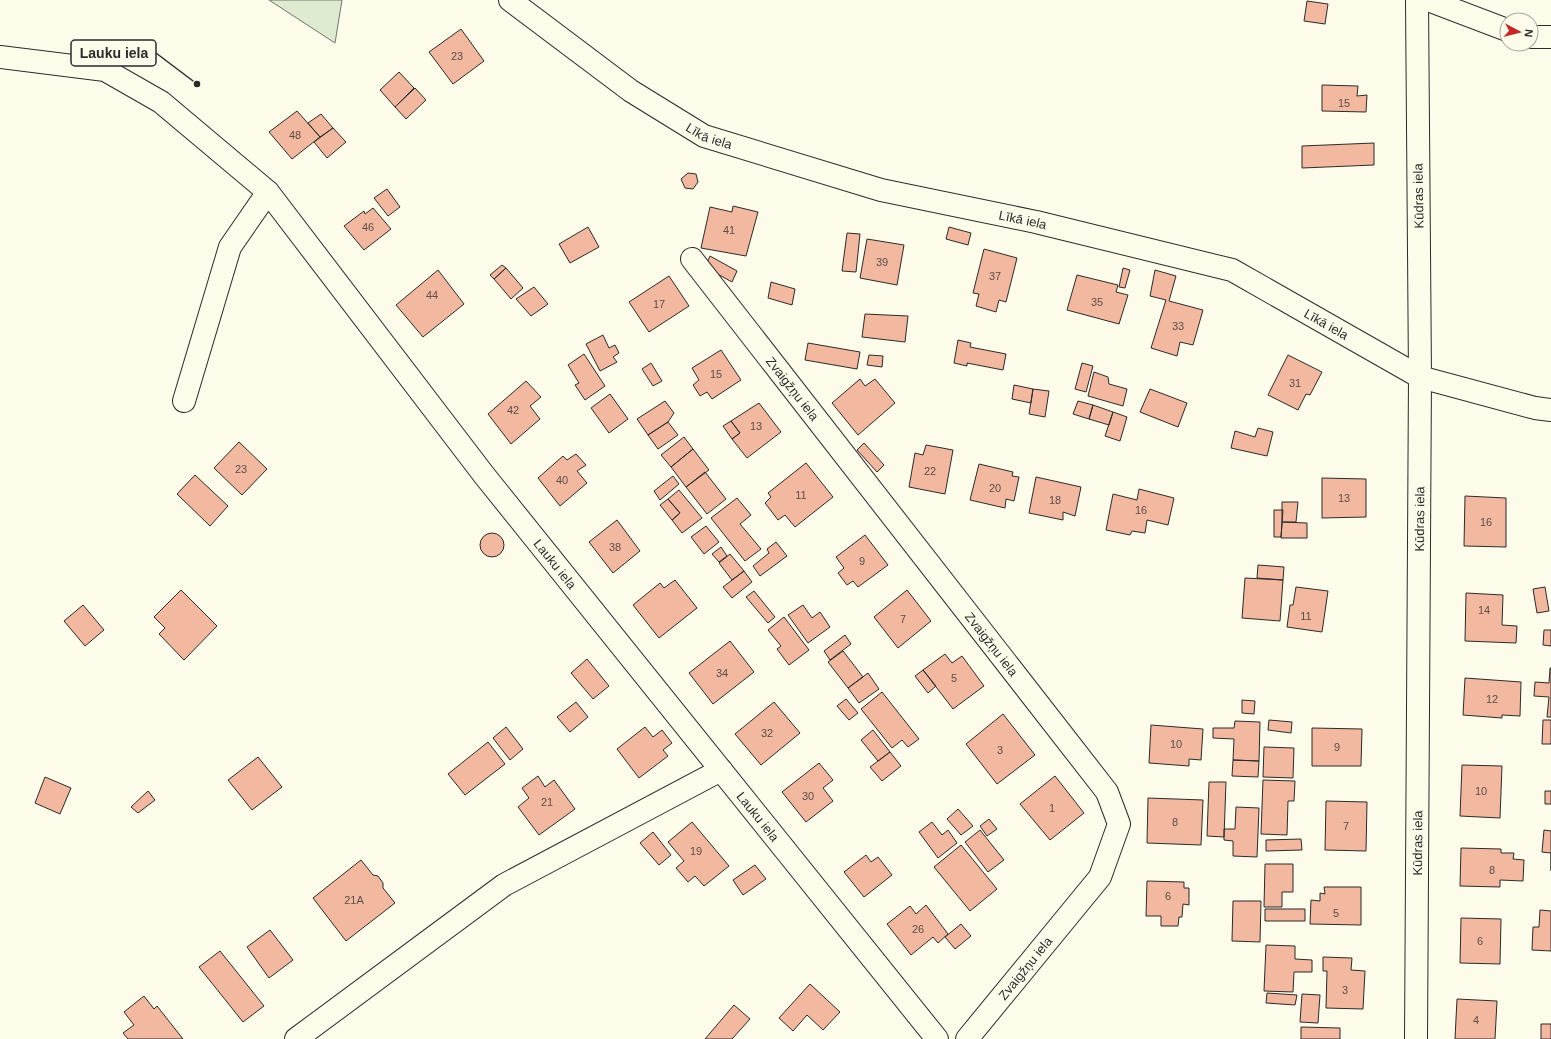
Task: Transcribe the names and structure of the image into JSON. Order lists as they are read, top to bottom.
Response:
{
  "streets": {
    "street": [
      "Līkā iela",
      "Kūdras iela",
      "Zvaigžņu iela",
      "Lauku iela"
    ]
  },
  "crossings": [
    ["Līkā iela", "Kūdras iela"]
  ],
  "places": ["Lauku iela"],
  "house_numbers": [
    "23",
    "15",
    "48",
    "46",
    "41",
    "39",
    "37",
    "44",
    "35",
    "17",
    "33",
    "15",
    "31",
    "42",
    "13",
    "23",
    "22",
    "40",
    "20",
    "11",
    "13",
    "18",
    "16",
    "16",
    "38",
    "9",
    "14",
    "11",
    "7",
    "34",
    "5",
    "12",
    "32",
    "10",
    "9",
    "3",
    "10",
    "30",
    "21",
    "1",
    "8",
    "7",
    "19",
    "8",
    "6",
    "21A",
    "5",
    "26",
    "6",
    "3",
    "4"
  ],
  "north": "right"
}
